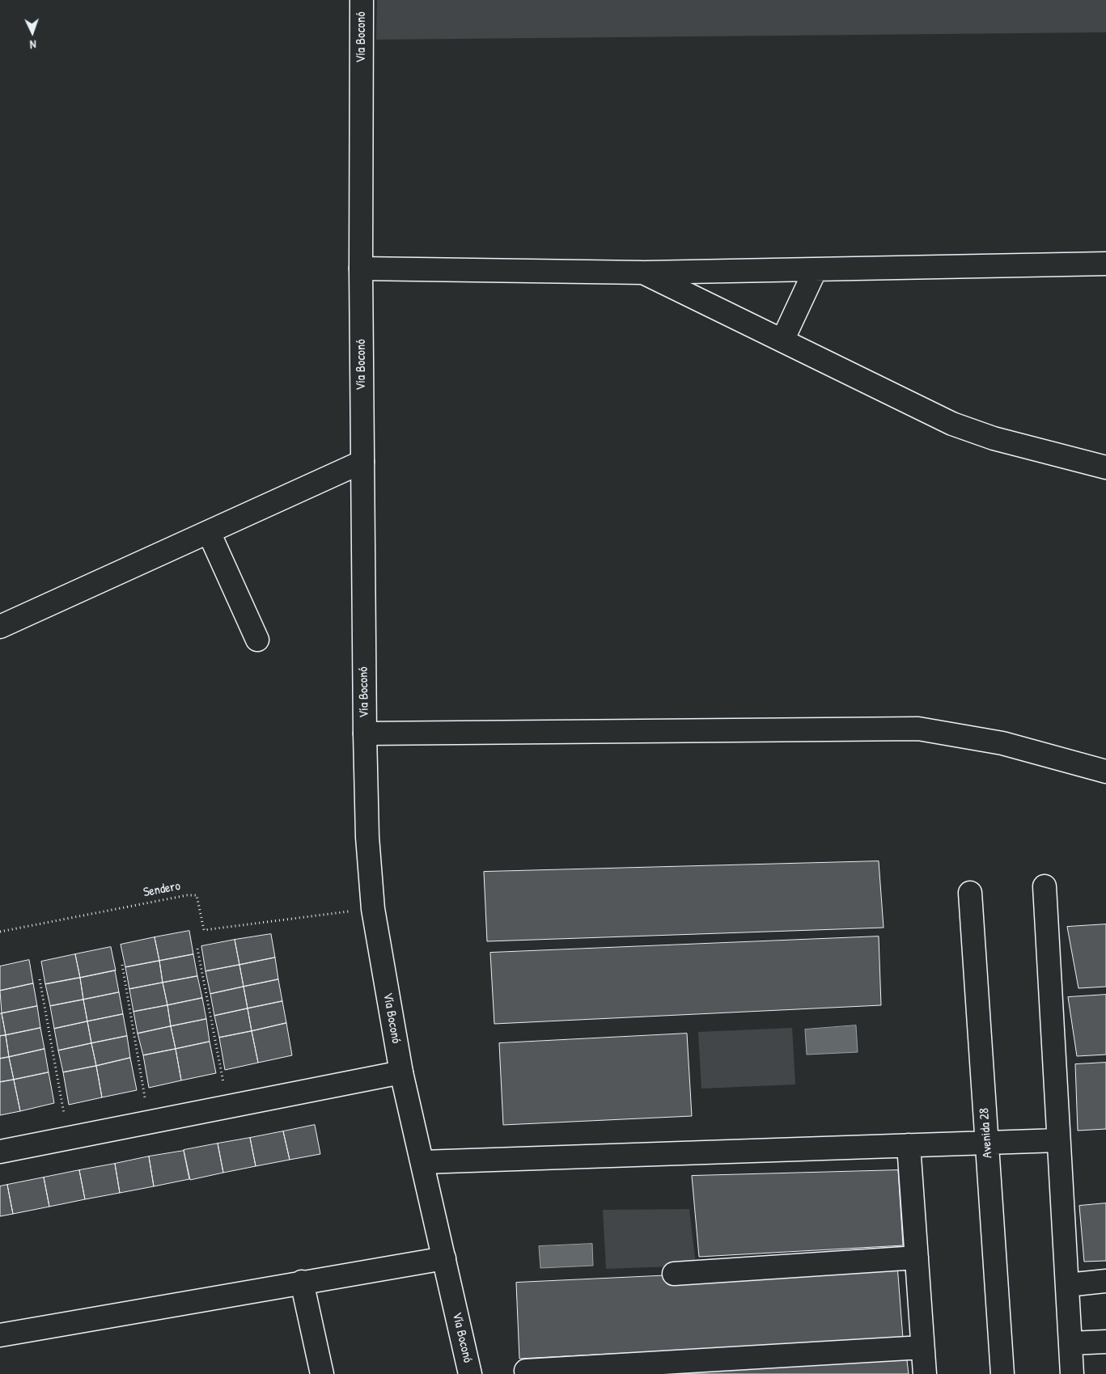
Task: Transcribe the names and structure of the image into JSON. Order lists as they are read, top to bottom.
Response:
{
  "streets": {
    "street": ["Vía Boconó", "Avenida 28"],
    "path": ["Sendero"]
  },
  "crossings": [
    ["Vía Boconó", "Sendero"]
  ],
  "north": "bottom"
}
